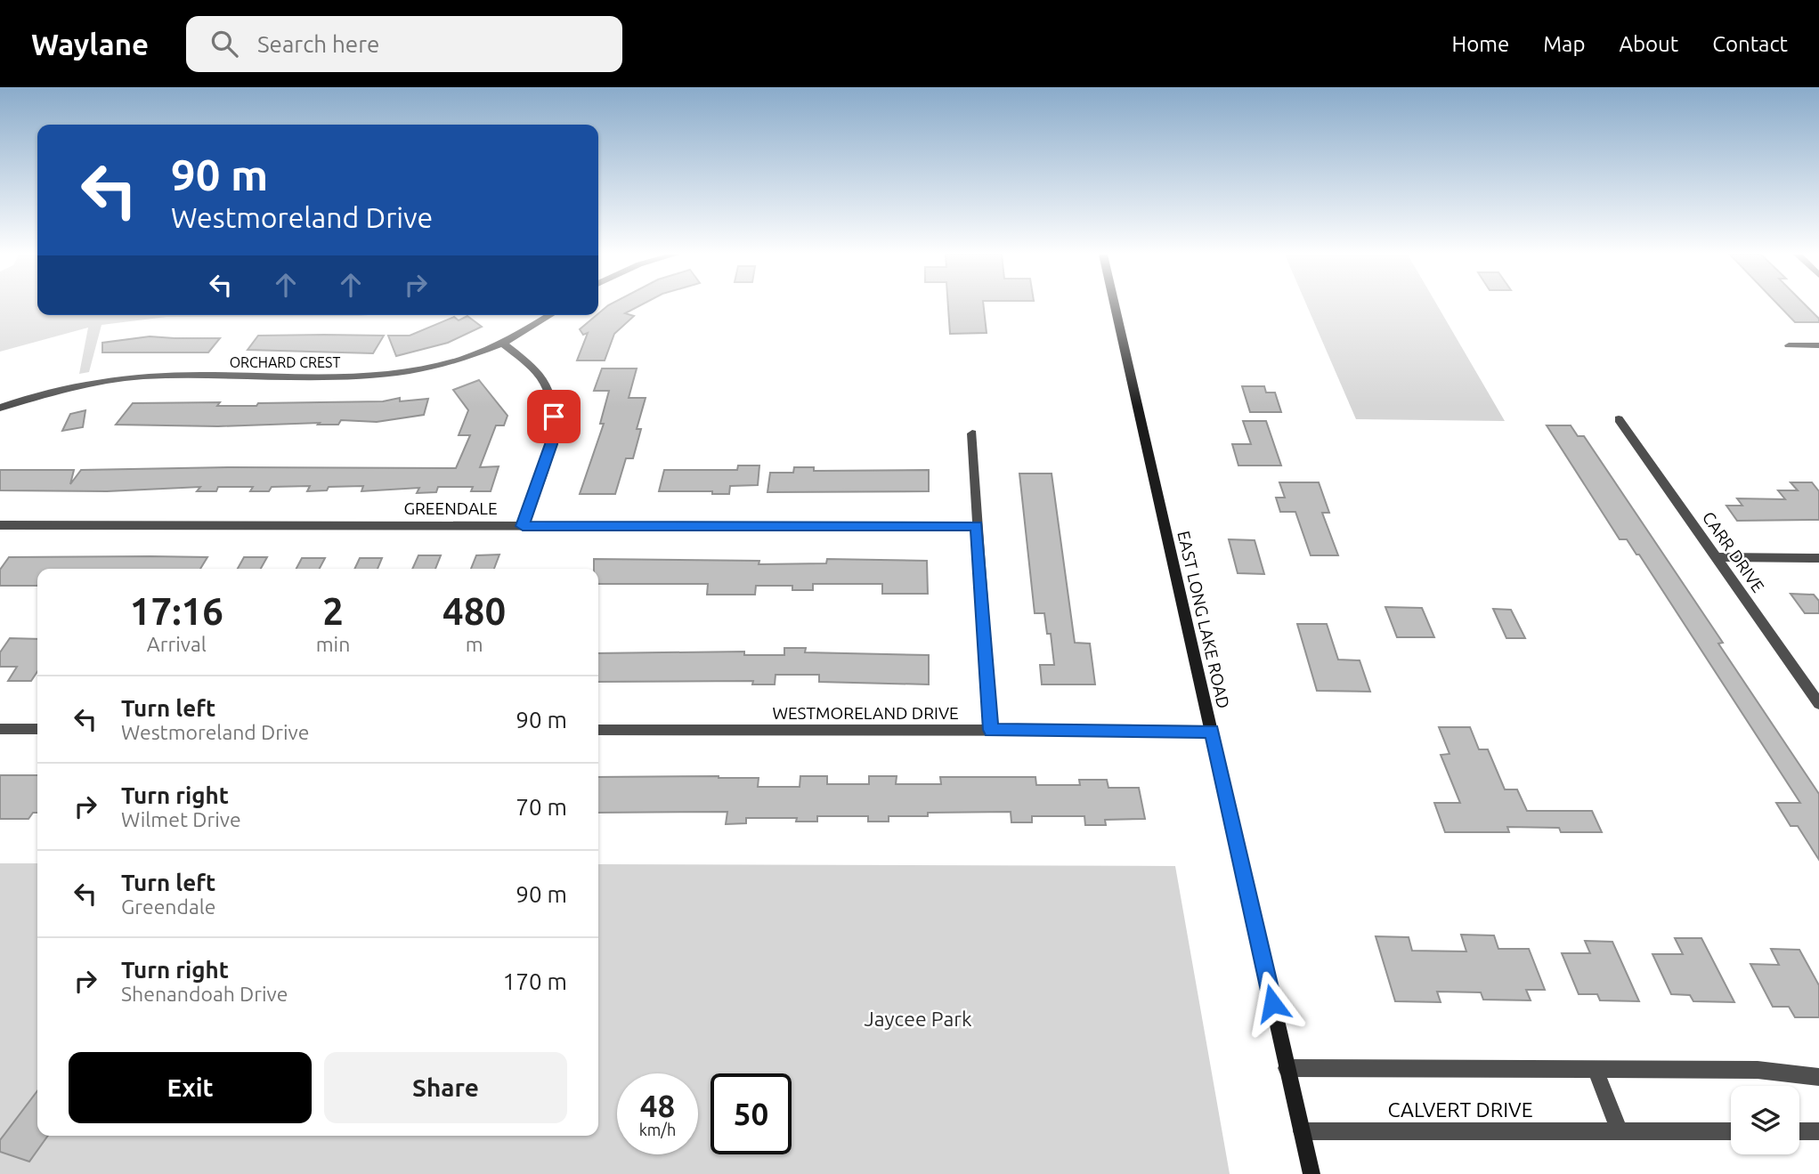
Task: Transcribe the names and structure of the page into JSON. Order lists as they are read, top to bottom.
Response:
{
  "streets": {
    "main road": ["EAST LONG LAKE ROAD"],
    "street": [
      "ORCHARD CREST",
      "GREENDALE",
      "CARR DRIVE",
      "WESTMORELAND DRIVE",
      "CALVERT DRIVE"
    ]
  },
  "crossings": [
    ["EAST LONG LAKE ROAD", "WESTMORELAND DRIVE"],
    ["EAST LONG LAKE ROAD", "CALVERT DRIVE"]
  ],
  "parks": ["Jaycee Park"],
  "page": {
    "header": "Waylane",
    "search": "Search here",
    "nav": [
      "Home",
      "Map",
      "About",
      "Contact"
    ],
    "turn": ["90 m", "Westmoreland Drive"],
    "eta": [
      "17:16",
      "Arrival",
      "2",
      "min",
      "480",
      "m"
    ],
    "list": [
      {
        "name": "Turn left",
        "note": "Westmoreland Drive",
        "value": "90 m"
      },
      {
        "name": "Turn right",
        "note": "Wilmet Drive",
        "value": "70 m"
      },
      {
        "name": "Turn left",
        "note": "Greendale",
        "value": "90 m"
      },
      {
        "name": "Turn right",
        "note": "Shenandoah Drive",
        "value": "170 m"
      }
    ],
    "buttons": ["Exit", "Share"],
    "speed": "48 km/h",
    "limit": "50"
  }
}
